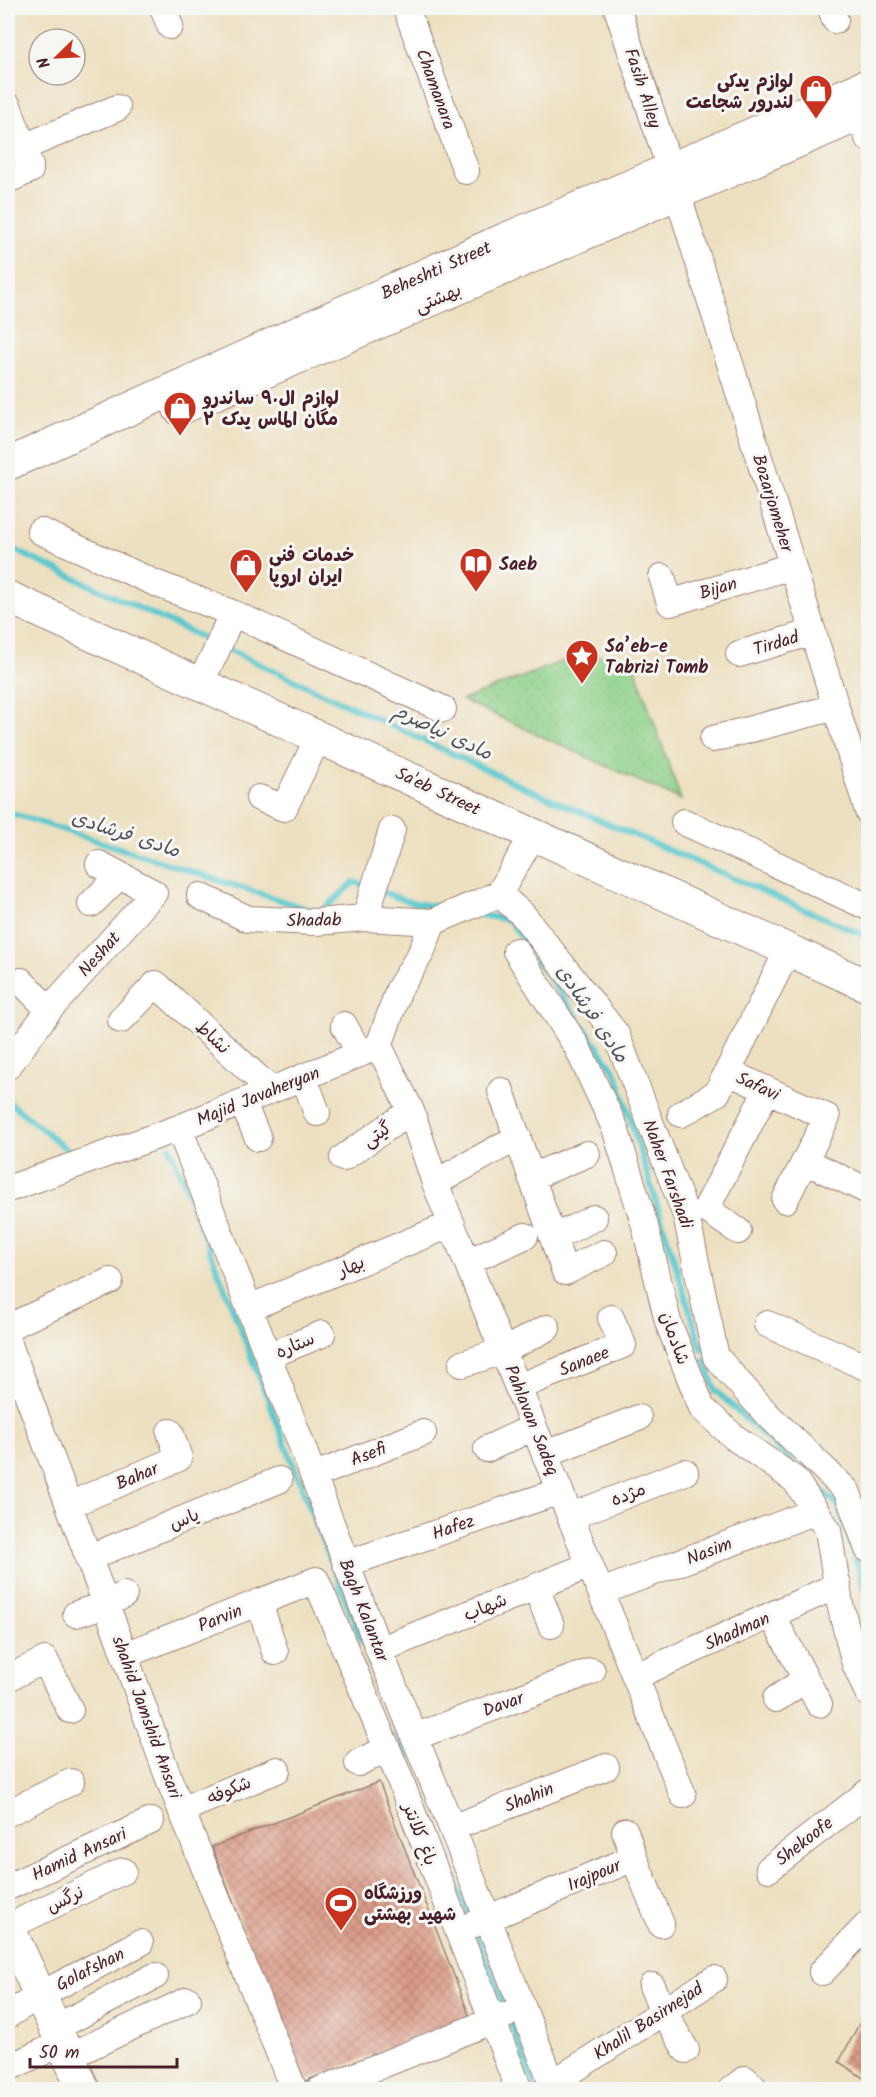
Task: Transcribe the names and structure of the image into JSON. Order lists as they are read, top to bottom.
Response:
{
  "streets": {
    "main road": ["Beheshti Street", "بهشتی", "Sa'eb Street"],
    "street": [
      "Fasih Alley",
      "Chamanara",
      "Bozarjomeher",
      "Bijan",
      "Tirdad",
      "Shadab",
      "Neshat",
      "نشاط",
      "Safavi",
      "Majid Javaheryan",
      "گیتی",
      "Naher Farshadi",
      "بهار",
      "شادمان",
      "ستاره",
      "Sanaee",
      "Pahlavan Sadeq",
      "Asefi",
      "Bahar",
      "مژده",
      "یاس",
      "Hafez",
      "Nasim",
      "شهاب",
      "Bagh Kalantar",
      "Parvin",
      "Shadman",
      "Davar",
      "shahid Jamshid Ansari",
      "شکوفه",
      "Shahin",
      "باغ کلانتر",
      "Shekoofe",
      "Hamid Ansari",
      "Irajpour",
      "نرگس",
      "Golafshan",
      "Khalil Basirnejad"
    ]
  },
  "crossings": [
    ["Fasih Alley", "Beheshti Street"],
    ["Fasih Alley", "Bozarjomeher"],
    ["Beheshti Street", "بهشتی"],
    ["Beheshti Street", "Bozarjomeher"],
    ["Bozarjomeher", "Bijan"],
    ["Bozarjomeher", "Tirdad"],
    ["Sa'eb Street", "Safavi"],
    ["نشاط", "Majid Javaheryan"],
    ["Majid Javaheryan", "Pahlavan Sadeq"],
    ["Majid Javaheryan", "Bagh Kalantar"],
    ["گیتی", "Pahlavan Sadeq"],
    ["بهار", "Pahlavan Sadeq"],
    ["بهار", "Bagh Kalantar"],
    ["شادمان", "Nasim"],
    ["شادمان", "Shadman"],
    ["ستاره", "Bagh Kalantar"],
    ["Sanaee", "Pahlavan Sadeq"],
    ["Pahlavan Sadeq", "مژده"],
    ["Pahlavan Sadeq", "Hafez"],
    ["Pahlavan Sadeq", "Nasim"],
    ["Pahlavan Sadeq", "شهاب"],
    ["Pahlavan Sadeq", "Shadman"],
    ["Asefi", "Bagh Kalantar"],
    ["Bahar", "shahid Jamshid Ansari"],
    ["یاس", "shahid Jamshid Ansari"],
    ["Hafez", "Bagh Kalantar"],
    ["شهاب", "Bagh Kalantar"],
    ["Bagh Kalantar", "Davar"],
    ["Bagh Kalantar", "Shahin"],
    ["Bagh Kalantar", "Irajpour"],
    ["Bagh Kalantar", "Khalil Basirnejad"],
    ["Parvin", "shahid Jamshid Ansari"],
    ["Parvin", "باغ کلانتر"],
    ["shahid Jamshid Ansari", "شکوفه"],
    ["باغ کلانتر", "Irajpour"]
  ],
  "water": ["مادی نیاصرم", "مادی فرشادی"],
  "places": {
    "shop": ["لوازم یدکی لندرور شجاعت", "لوازم ال۹۰ ساندرو مگان الماس یدک ۲", "خدمات فنی ایران اروپا"],
    "library": ["Saeb"],
    "place": ["Sa’eb-e Tabrizi Tomb"],
    "sports": ["ورزشگاه شهید بهشتی"]
  },
  "scale_bar": "50 m",
  "north": "bottom left"
}
